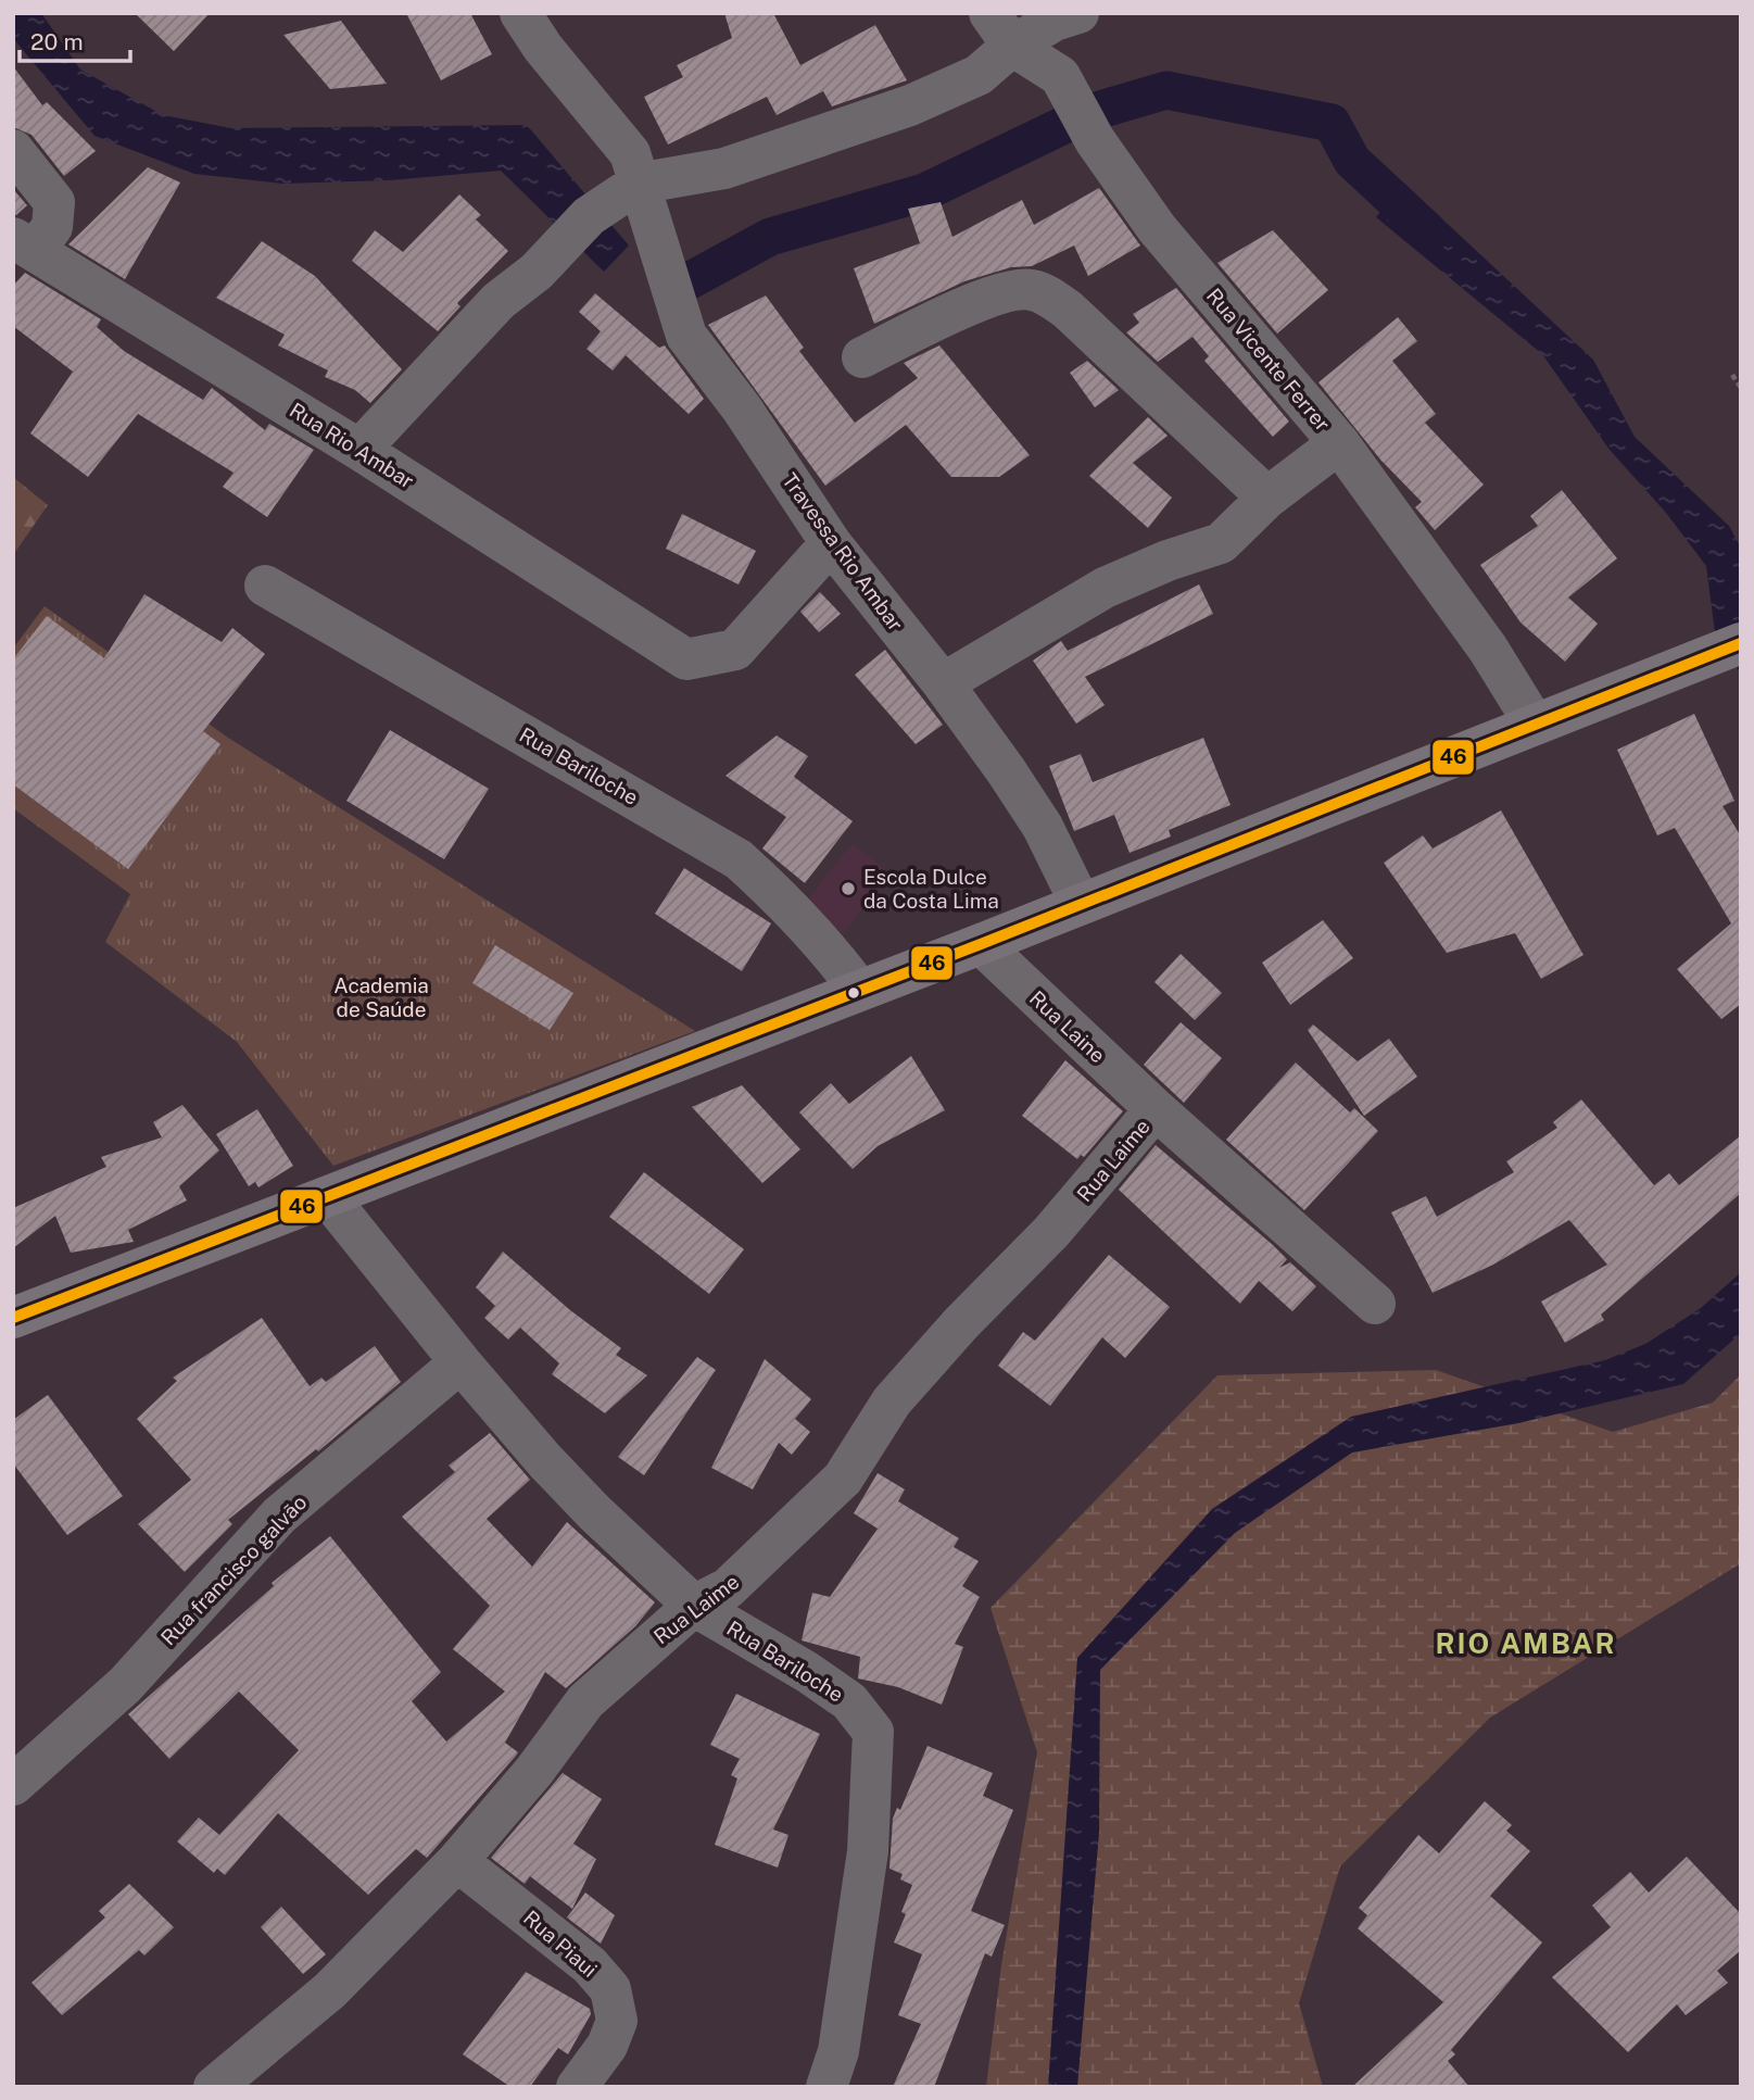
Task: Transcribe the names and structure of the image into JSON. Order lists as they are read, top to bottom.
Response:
{
  "streets": {
    "street": [
      "Rua Vicente Ferrer",
      "Rua Rio Ambar",
      "Travessa Rio Ambar",
      "Rua Bariloche",
      "Rua Laine",
      "Rua Laime",
      "Rua francisco galvão",
      "Rua Piaui"
    ]
  },
  "crossings": [
    ["Rua Rio Ambar", "Travessa Rio Ambar"],
    ["Rua Bariloche", "Rua Laime"],
    ["Rua Bariloche", "Rua francisco galvão"],
    ["Rua Laine", "Rua Laime"],
    ["Rua Laime", "Rua Piaui"]
  ],
  "districts": ["RIO AMBAR"],
  "parks": ["Academia de Saúde"],
  "places": ["Escola Dulce da Costa Lima"],
  "lines": ["transit line 46"],
  "scale_bar": "20 m"
}
